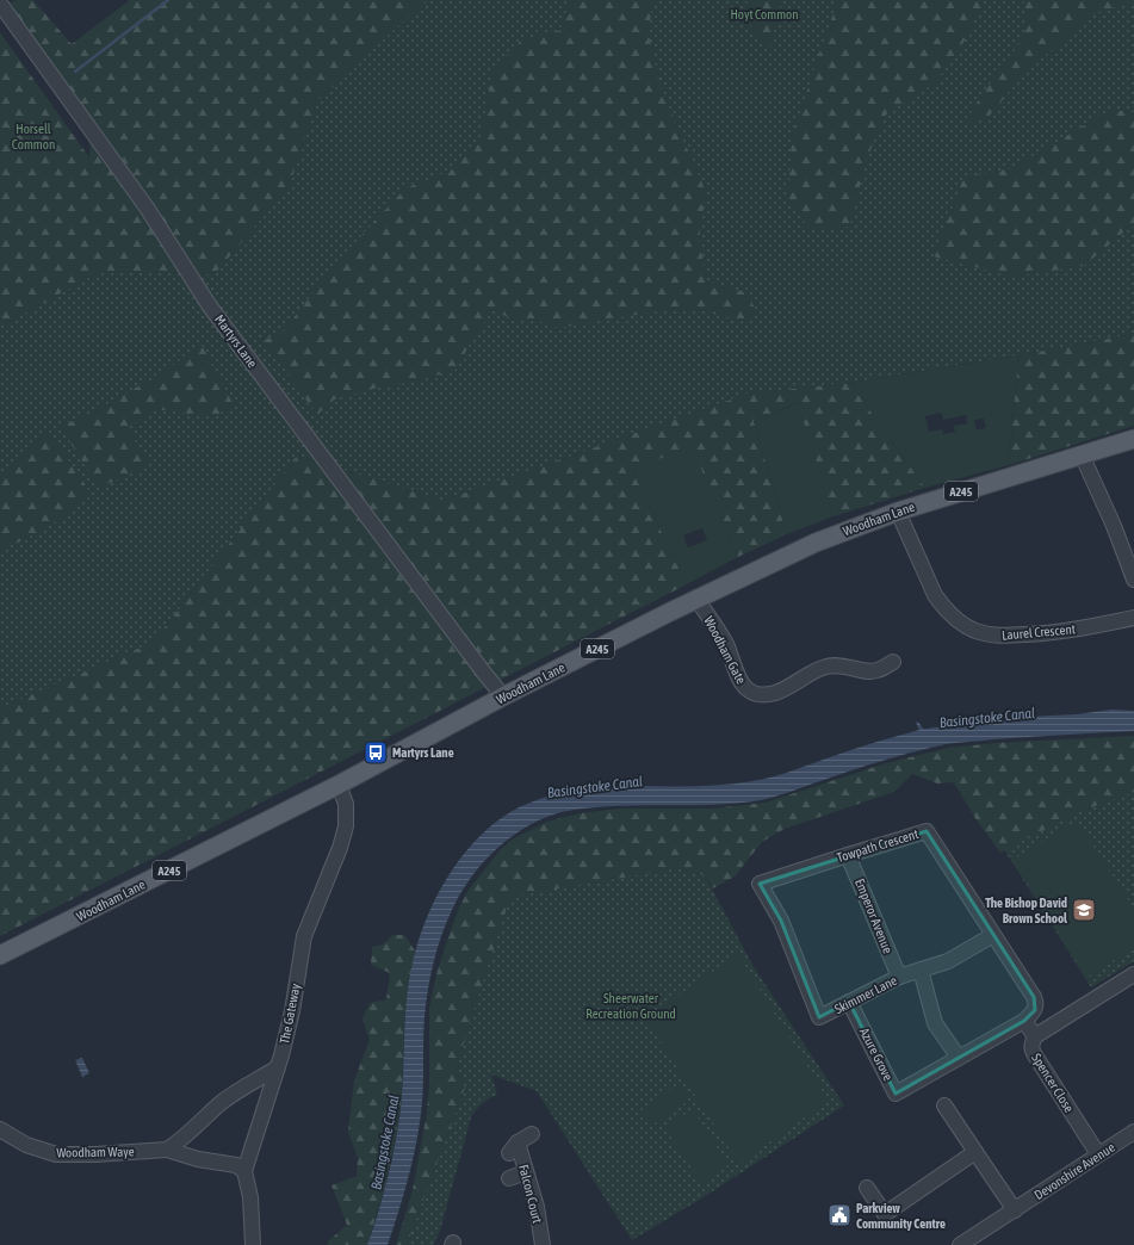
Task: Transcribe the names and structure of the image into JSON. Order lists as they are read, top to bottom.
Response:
{
  "streets": {
    "main road": ["A245", "Woodham Lane"],
    "street": [
      "Martyrs Lane",
      "Laurel Crescent",
      "Woodham Gate",
      "Towpath Crescent",
      "Emperor Avenue",
      "Skimmer Lane",
      "The Gateway",
      "Azure Grove",
      "Spencer Close",
      "Woodham Waye",
      "Devonshire Avenue",
      "Falcon Court"
    ]
  },
  "crossings": [
    ["Martyrs Lane", "Woodham Lane"],
    ["Woodham Lane", "Laurel Crescent"],
    ["Woodham Lane", "Woodham Gate"],
    ["Woodham Lane", "The Gateway"],
    ["Towpath Crescent", "Emperor Avenue"],
    ["Towpath Crescent", "Skimmer Lane"],
    ["Emperor Avenue", "Skimmer Lane"],
    ["Skimmer Lane", "Azure Grove"],
    ["The Gateway", "Woodham Waye"],
    ["Spencer Close", "Devonshire Avenue"]
  ],
  "water": ["Basingstoke Canal"],
  "parks": ["Hoyt Common", "Horsell Common", "Sheerwater Recreation Ground"],
  "places": {
    "bus stop": ["Martyrs Lane"],
    "school or university": ["The Bishop David Brown School"],
    "public building": ["Parkview Community Centre"]
  }
}
